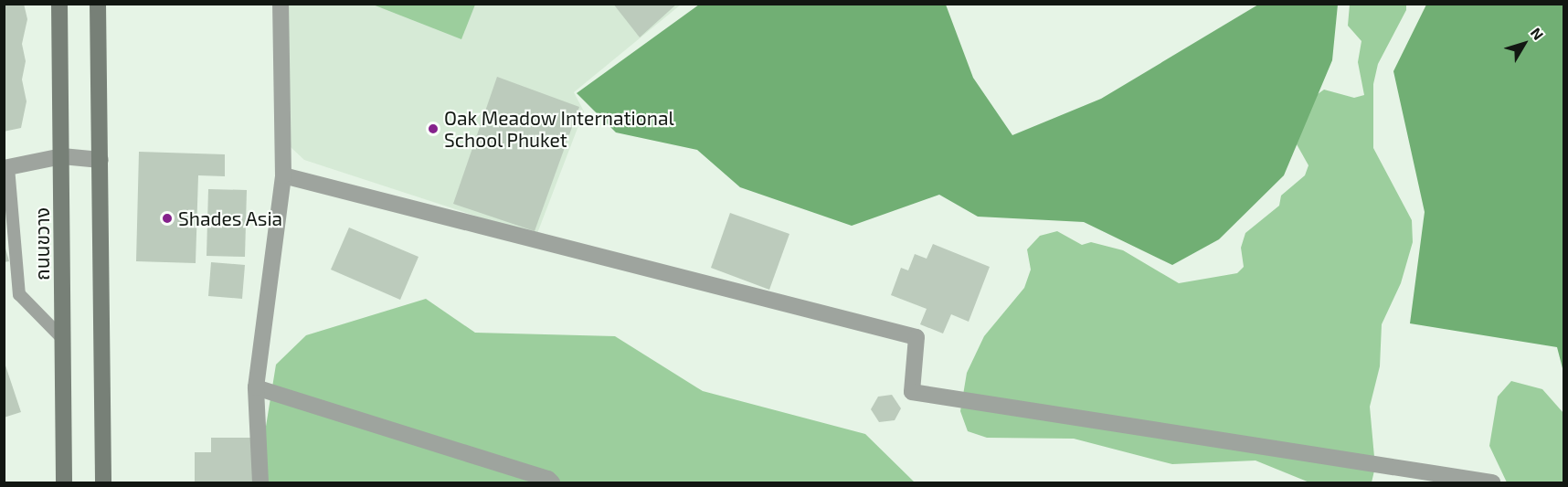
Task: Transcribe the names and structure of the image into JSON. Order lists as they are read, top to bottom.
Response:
{
  "streets": {
    "main road": ["ถนนขวาง"]
  },
  "places": ["Oak Meadow International School Phuket", "Shades Asia"],
  "north": "top right"
}
